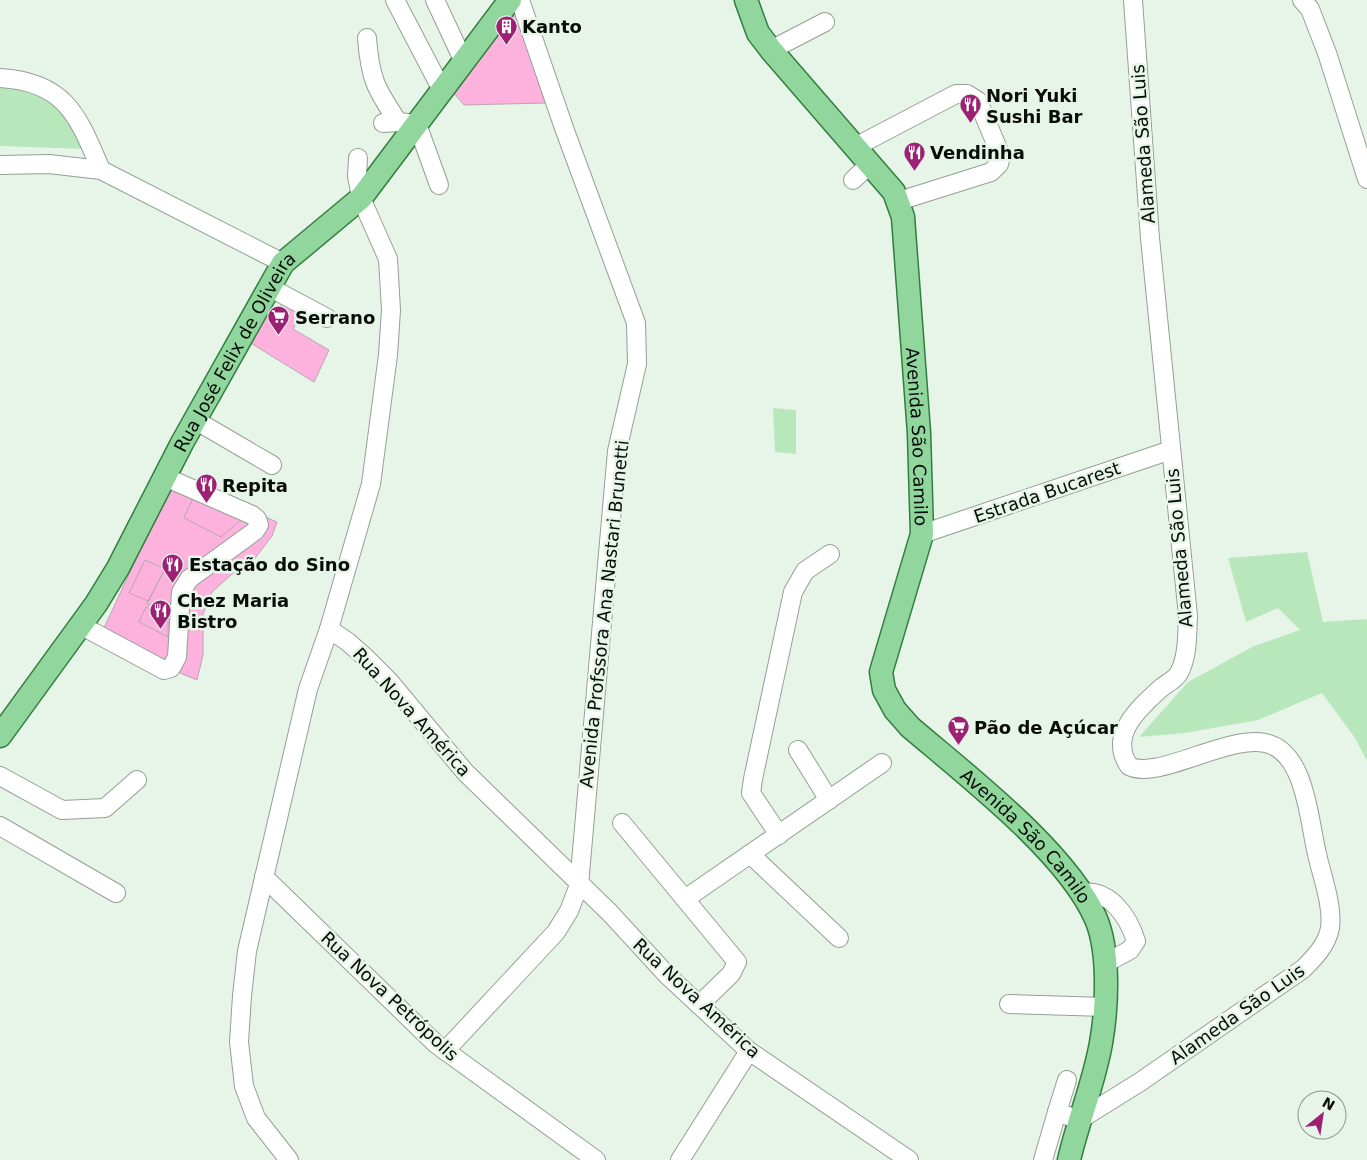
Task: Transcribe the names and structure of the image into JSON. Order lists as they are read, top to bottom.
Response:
{
  "streets": {
    "main road": ["Rua José Felix de Oliveira", "Avenida São Camilo"],
    "street": [
      "Alameda São Luis",
      "Estrada Bucarest",
      "Avenida Profssora Ana Nastari Brunetti",
      "Rua Nova América",
      "Rua Nova Petrópolis"
    ]
  },
  "crossings": [
    ["Alameda São Luis", "Avenida São Camilo"],
    ["Alameda São Luis", "Estrada Bucarest"],
    ["Avenida São Camilo", "Estrada Bucarest"],
    ["Avenida Profssora Ana Nastari Brunetti", "Rua Nova América"],
    ["Avenida Profssora Ana Nastari Brunetti", "Rua Nova Petrópolis"]
  ],
  "places": {
    "building": ["Kanto"],
    "restaurant": [
      "Nori Yuki Sushi Bar",
      "Vendinha",
      "Repita",
      "Estação do Sino",
      "Chez Maria Bistro"
    ],
    "supermarket": ["Serrano", "Pão de Açúcar"]
  },
  "north": "top right"
}
